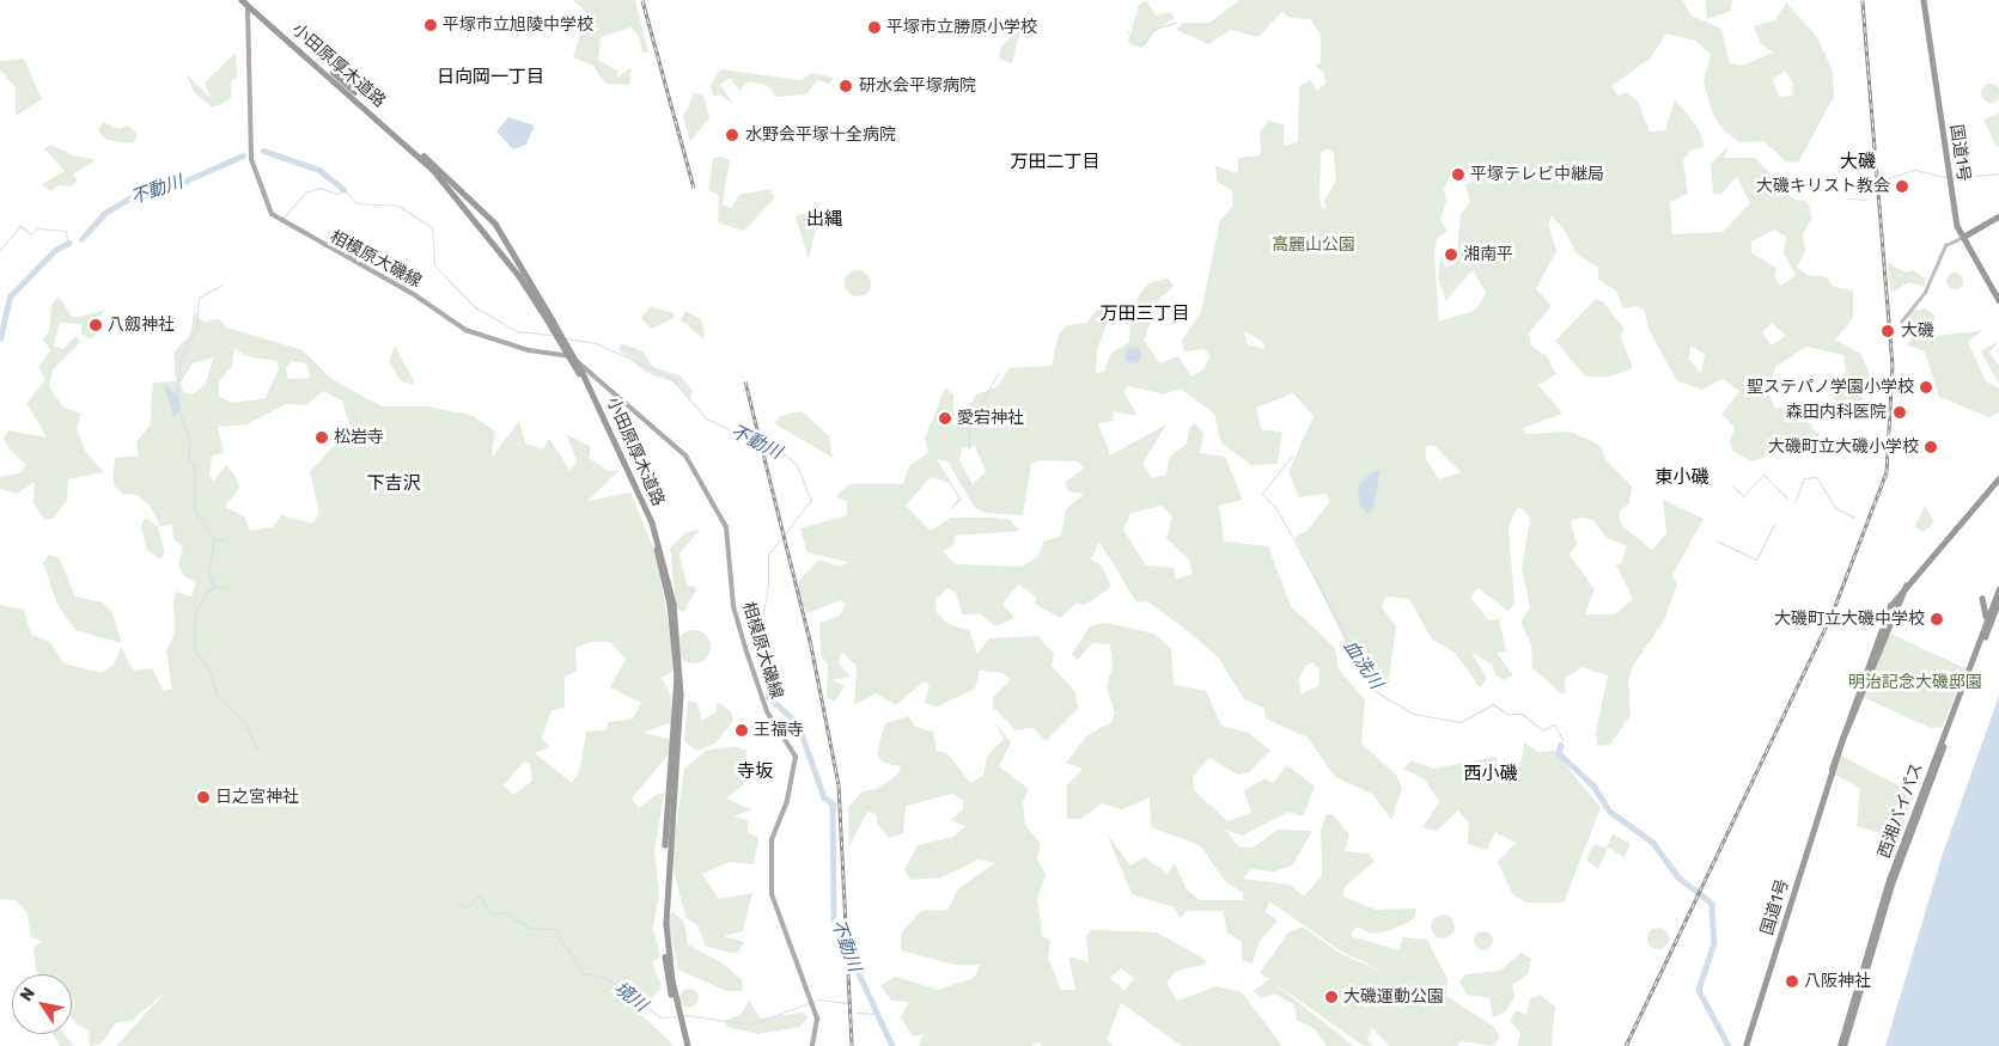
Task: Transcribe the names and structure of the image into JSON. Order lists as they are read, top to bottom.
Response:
{
  "streets": {
    "highway": ["小田原厚木道路", "国道1号", "西湘バイパス"],
    "main road": ["相模原大磯線"]
  },
  "districts": [
    "日向岡一丁目",
    "万田二丁目",
    "大磯",
    "出縄",
    "万田三丁目",
    "東小磯",
    "下吉沢",
    "寺坂",
    "西小磯"
  ],
  "water": ["不動川", "血洗川", "境川"],
  "parks": ["高麗山公園", "明治記念大磯邸園"],
  "places": [
    "平塚市立旭陵中学校",
    "平塚市立勝原小学校",
    "研水会平塚病院",
    "水野会平塚十全病院",
    "平塚テレビ中継局",
    "大磯キリスト教会",
    "湘南平",
    "八劔神社",
    "大磯",
    "聖ステパノ学園小学校",
    "森田内科医院",
    "愛宕神社",
    "松岩寺",
    "大磯町立大磯小学校",
    "大磯町立大磯中学校",
    "王福寺",
    "日之宮神社",
    "八阪神社",
    "大磯運動公園"
  ],
  "north": "top left"
}
